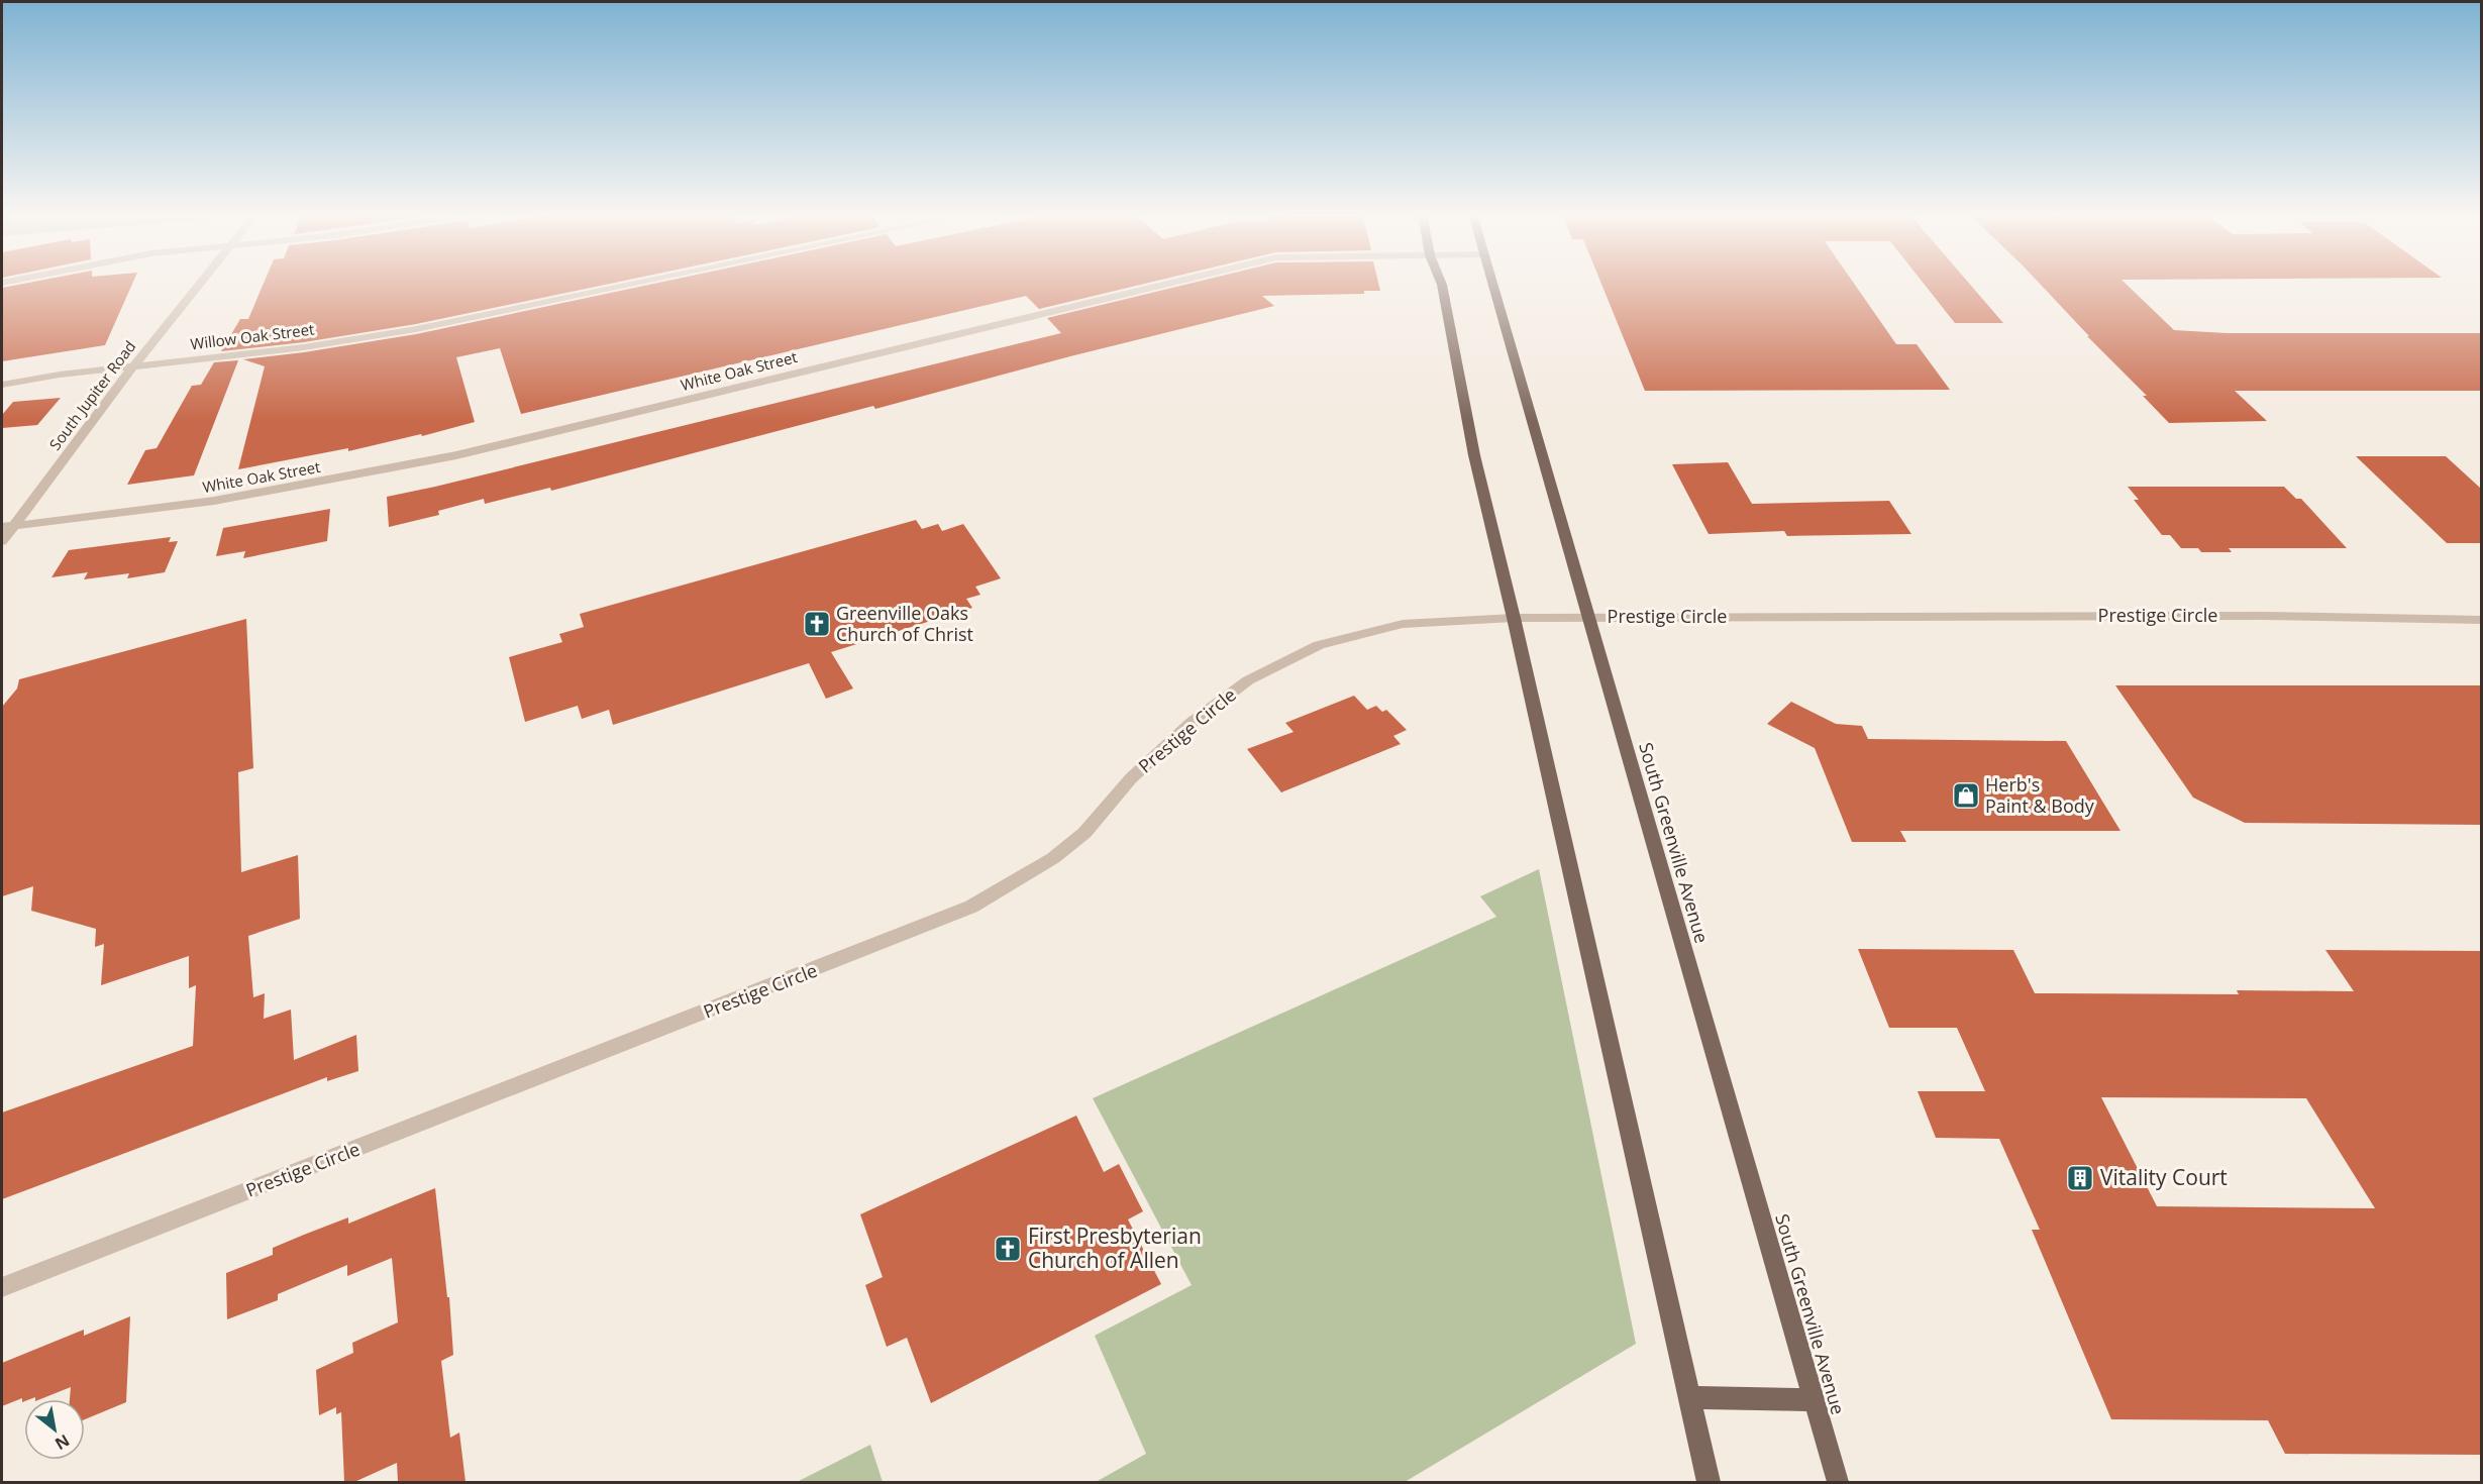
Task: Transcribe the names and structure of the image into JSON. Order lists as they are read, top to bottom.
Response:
{
  "streets": {
    "main road": ["South Greenville Avenue"],
    "street": [
      "Willow Oak Street",
      "White Oak Street",
      "South Jupiter Road",
      "Prestige Circle"
    ]
  },
  "crossings": [
    ["Willow Oak Street", "South Jupiter Road"],
    ["White Oak Street", "South Jupiter Road"],
    ["Prestige Circle", "South Greenville Avenue"]
  ],
  "places": {
    "church": ["Greenville Oaks Church of Christ", "First Presbyterian Church of Allen"],
    "shop": ["Herb's Paint & Body"],
    "building": ["Vitality Court"]
  },
  "north": "bottom right"
}
